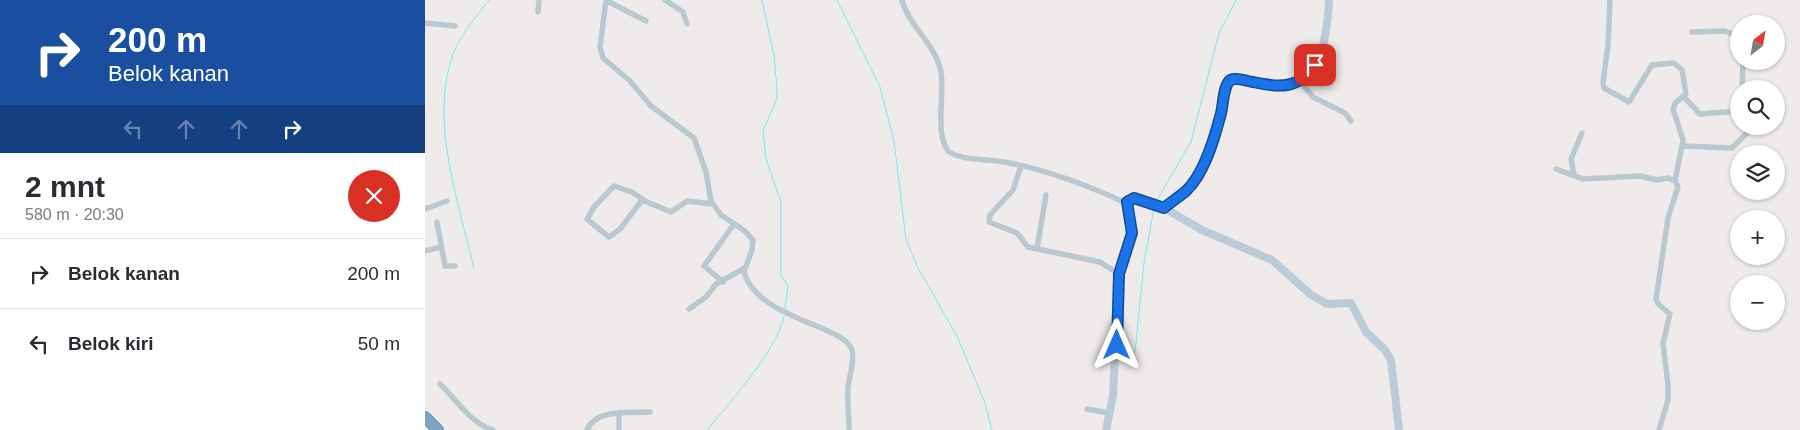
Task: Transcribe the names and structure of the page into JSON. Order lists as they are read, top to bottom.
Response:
{
  "north": "top right",
  "page": {
    "turn": ["200 m", "Belok kanan"],
    "map_buttons": ["+", "−"],
    "heading": ["2 mnt", "580 m · 20:30"],
    "list": [
      {
        "name": "Belok kanan",
        "value": "200 m"
      },
      {
        "name": "Belok kiri",
        "value": "50 m"
      }
    ]
  }
}
